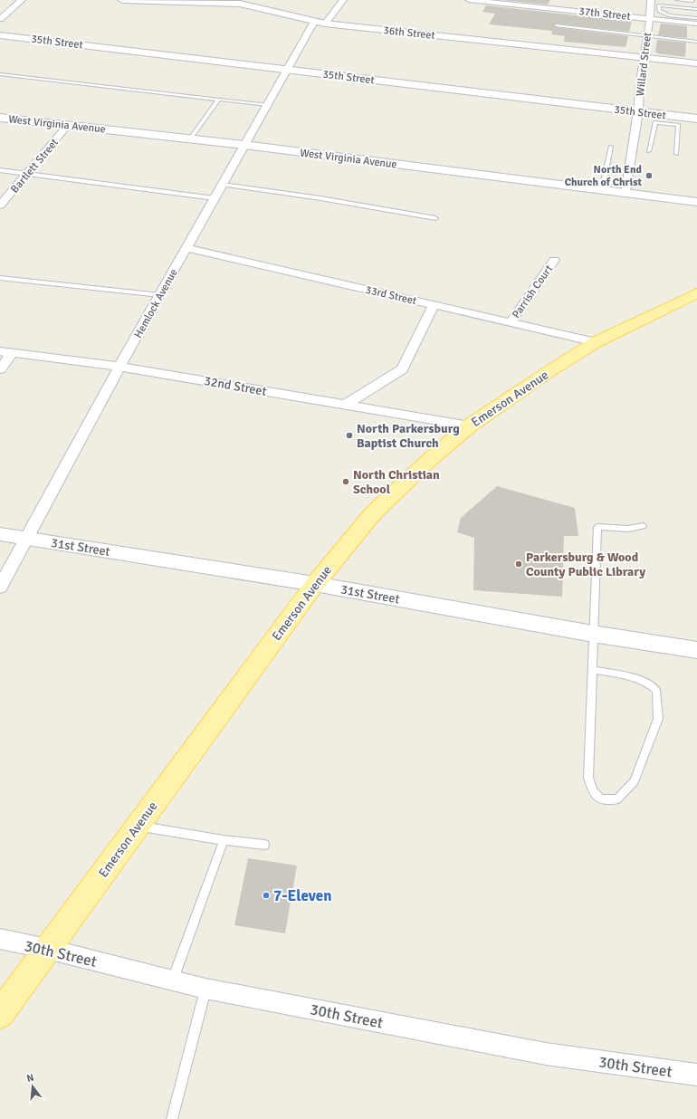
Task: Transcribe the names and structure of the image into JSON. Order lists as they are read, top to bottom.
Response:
{
  "streets": {
    "main road": ["Emerson Avenue"],
    "street": [
      "37th Street",
      "36th Street",
      "35th Street",
      "Willard Street",
      "West Virginia Avenue",
      "Bartlett Street",
      "Parrish Court",
      "33rd Street",
      "Hemlock Avenue",
      "32nd Street",
      "31st Street",
      "30th Street"
    ]
  },
  "crossings": [
    ["37th Street", "Willard Street"],
    ["36th Street", "Willard Street"],
    ["36th Street", "Hemlock Avenue"],
    ["35th Street", "Willard Street"],
    ["35th Street", "Hemlock Avenue"],
    ["Willard Street", "West Virginia Avenue"],
    ["West Virginia Avenue", "Bartlett Street"],
    ["West Virginia Avenue", "Hemlock Avenue"],
    ["Parrish Court", "33rd Street"],
    ["33rd Street", "Hemlock Avenue"],
    ["33rd Street", "Emerson Avenue"],
    ["Hemlock Avenue", "32nd Street"],
    ["Hemlock Avenue", "31st Street"],
    ["32nd Street", "Emerson Avenue"],
    ["Emerson Avenue", "31st Street"],
    ["Emerson Avenue", "30th Street"]
  ],
  "places": [
    "North End Church of Christ",
    "North Parkersburg Baptist Church",
    "North Christian School",
    "Parkersburg & Wood County Public Library",
    "7-Eleven"
  ],
  "north": "top"
}
